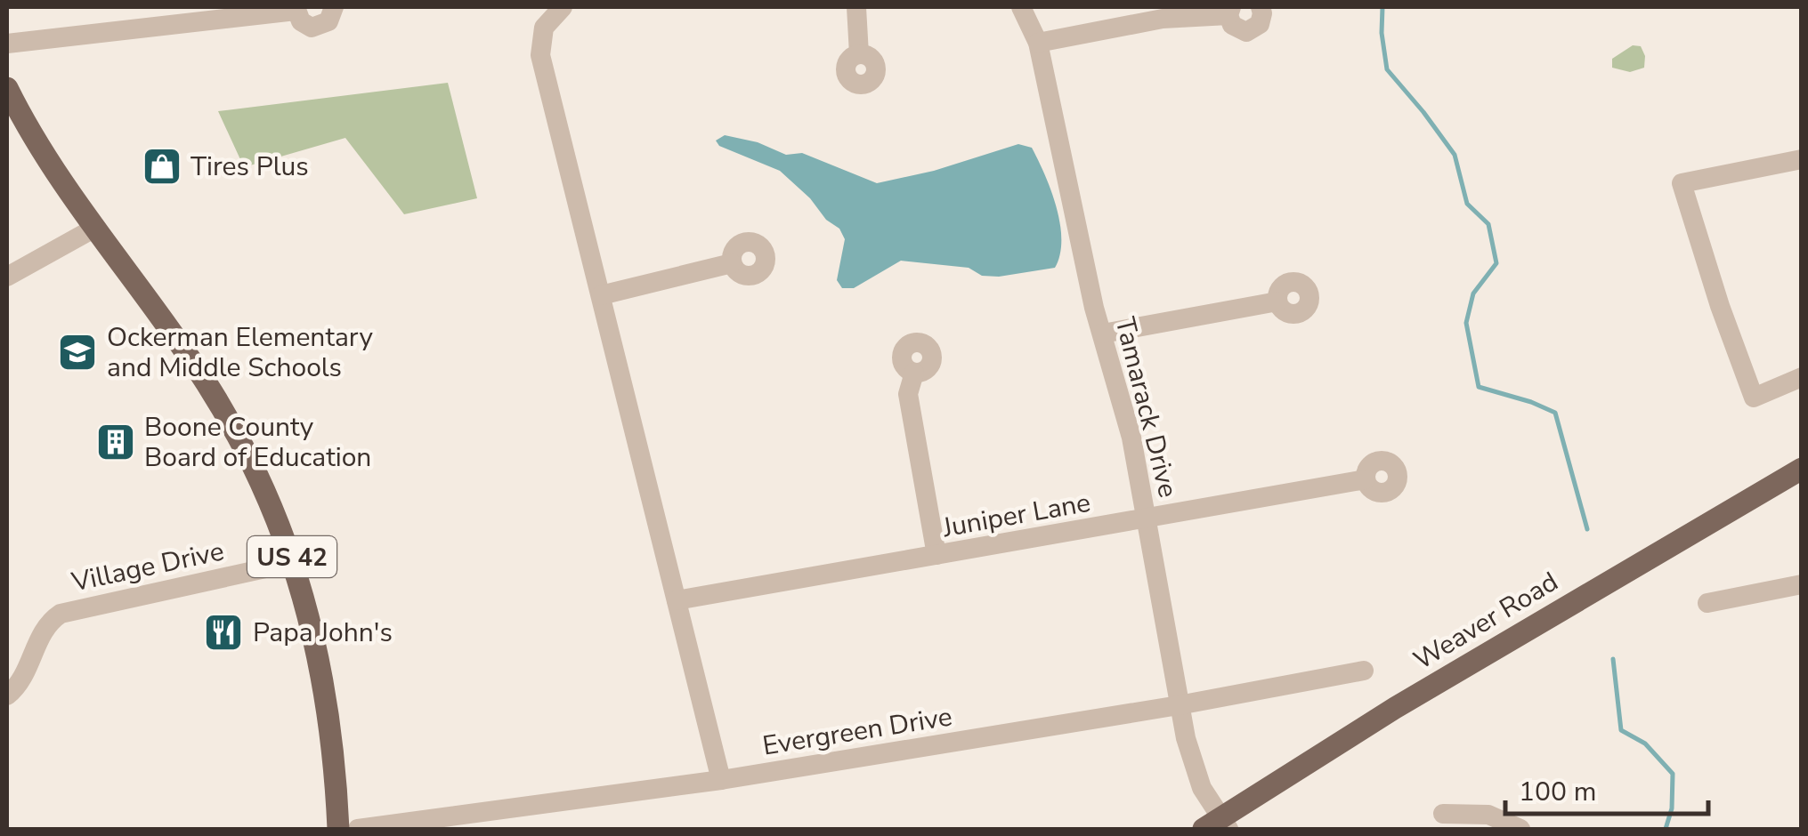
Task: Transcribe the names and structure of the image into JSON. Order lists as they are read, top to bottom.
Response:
{
  "streets": {
    "main road": ["US 42", "Weaver Road"],
    "street": [
      "Tamarack Drive",
      "Juniper Lane",
      "Village Drive",
      "Evergreen Drive"
    ]
  },
  "crossings": [
    ["Tamarack Drive", "Juniper Lane"],
    ["Tamarack Drive", "Weaver Road"],
    ["Tamarack Drive", "Evergreen Drive"],
    ["US 42", "Village Drive"]
  ],
  "places": {
    "shop": ["Tires Plus"],
    "school or university": ["Ockerman Elementary and Middle Schools"],
    "building": ["Boone County Board of Education"],
    "restaurant": ["Papa John's"]
  },
  "scale_bar": "100 m"
}
